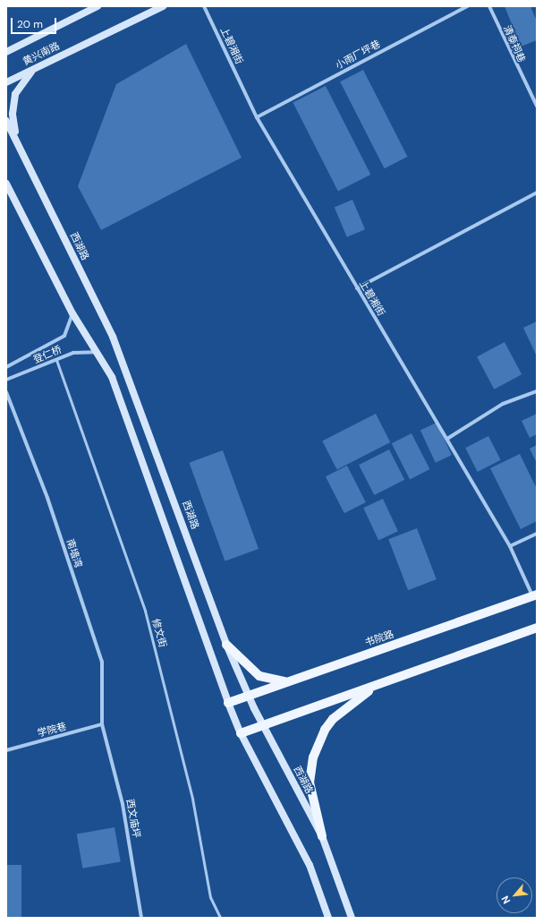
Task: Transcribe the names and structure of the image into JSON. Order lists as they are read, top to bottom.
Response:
{
  "streets": {
    "main road": ["黄兴南路", "西湖路", "书院路"],
    "street": [
      "清泰祠巷",
      "上碧湘街",
      "小雨厂坪巷",
      "登仁桥",
      "南墙湾",
      "学院巷",
      "西文庙坪"
    ],
    "lane": ["修文街"]
  },
  "crossings": [
    ["上碧湘街", "小雨厂坪巷"],
    ["上碧湘街", "书院路"],
    ["西湖路", "书院路"],
    ["登仁桥", "修文街"],
    ["南墙湾", "学院巷"],
    ["南墙湾", "西文庙坪"],
    ["学院巷", "西文庙坪"]
  ],
  "scale_bar": "20 m",
  "north": "bottom left"
}
